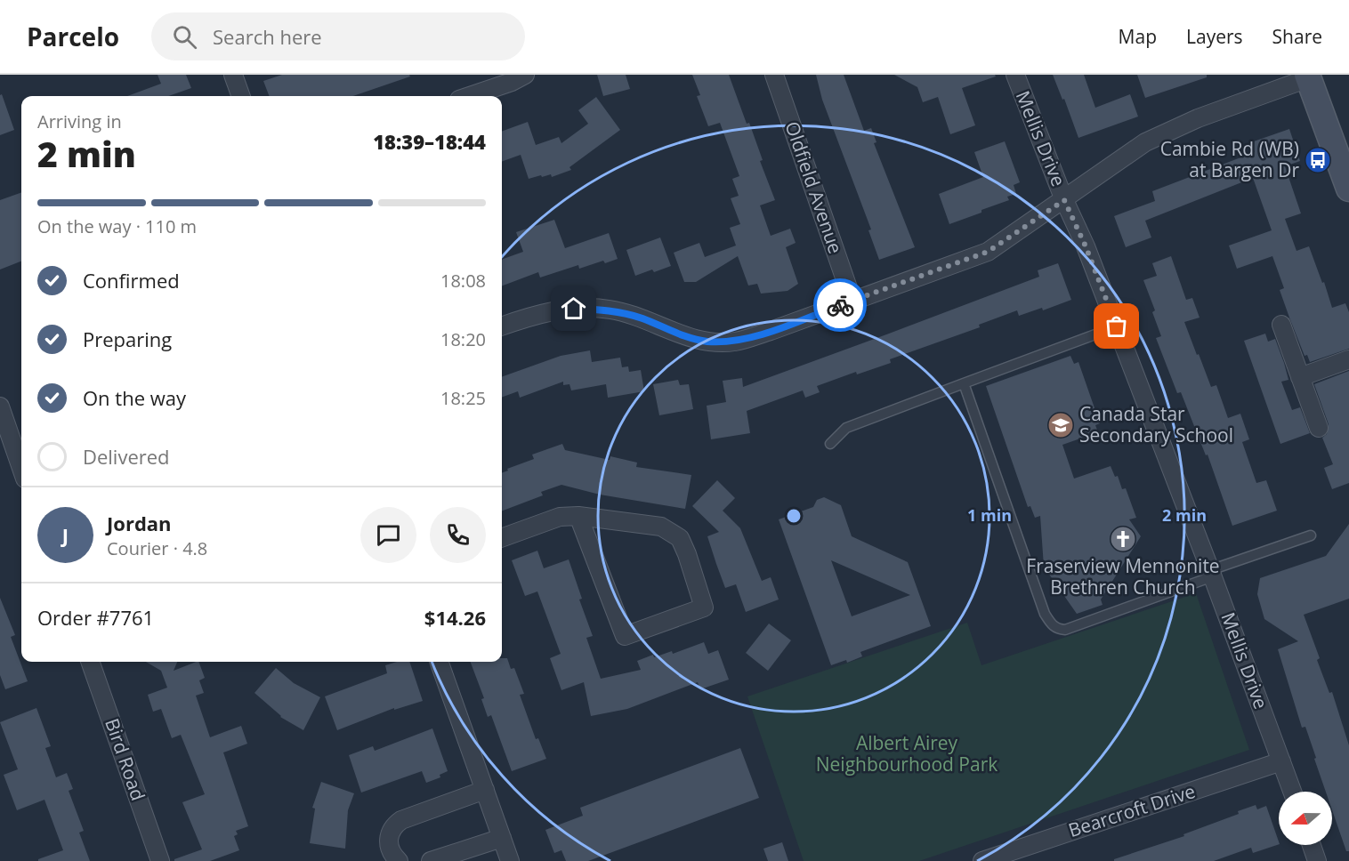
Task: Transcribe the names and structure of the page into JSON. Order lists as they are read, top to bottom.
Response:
{
  "streets": {
    "street": [
      "Mellis Drive",
      "Oldfield Avenue",
      "Bird Road",
      "Bearcroft Drive"
    ]
  },
  "crossings": [
    ["Mellis Drive", "Bearcroft Drive"]
  ],
  "parks": ["Albert Airey Neighbourhood Park"],
  "places": {
    "bus stop": ["Cambie Rd (WB) at Bargen Dr"],
    "school or university": ["Canada Star Secondary School"],
    "church": ["Fraserview Mennonite Brethren Church"]
  },
  "north": "left",
  "page": {
    "header": "Parcelo",
    "search": "Search here",
    "nav": ["Map", "Layers", "Share"],
    "heading": ["2 min", "Arriving in", "18:39–18:44"],
    "panel": [
      "Jordan",
      "Courier · 4.8",
      "Order #7761",
      "$14.26"
    ],
    "bar": "On the way · 110 m",
    "list": [
      ["Confirmed", "18:08"],
      ["Preparing", "18:20"],
      ["On the way", "18:25"],
      "Delivered"
    ],
    "round": "J"
  },
  "rings": ["1 min", "2 min"]
}
